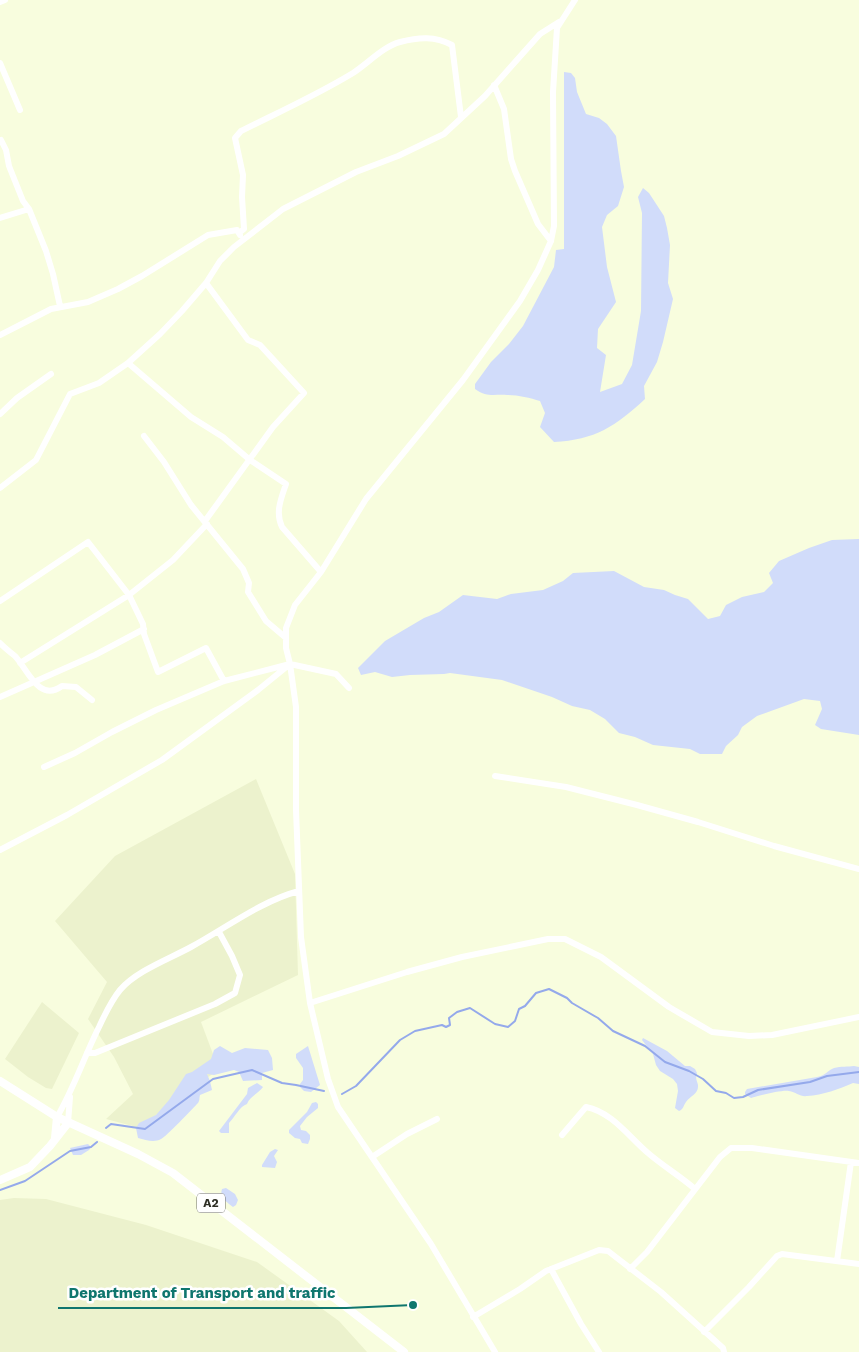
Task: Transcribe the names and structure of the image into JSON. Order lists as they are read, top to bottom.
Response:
{
  "streets": {
    "main road": ["A2"]
  },
  "places": ["Department of Transport and traffic"]
}
